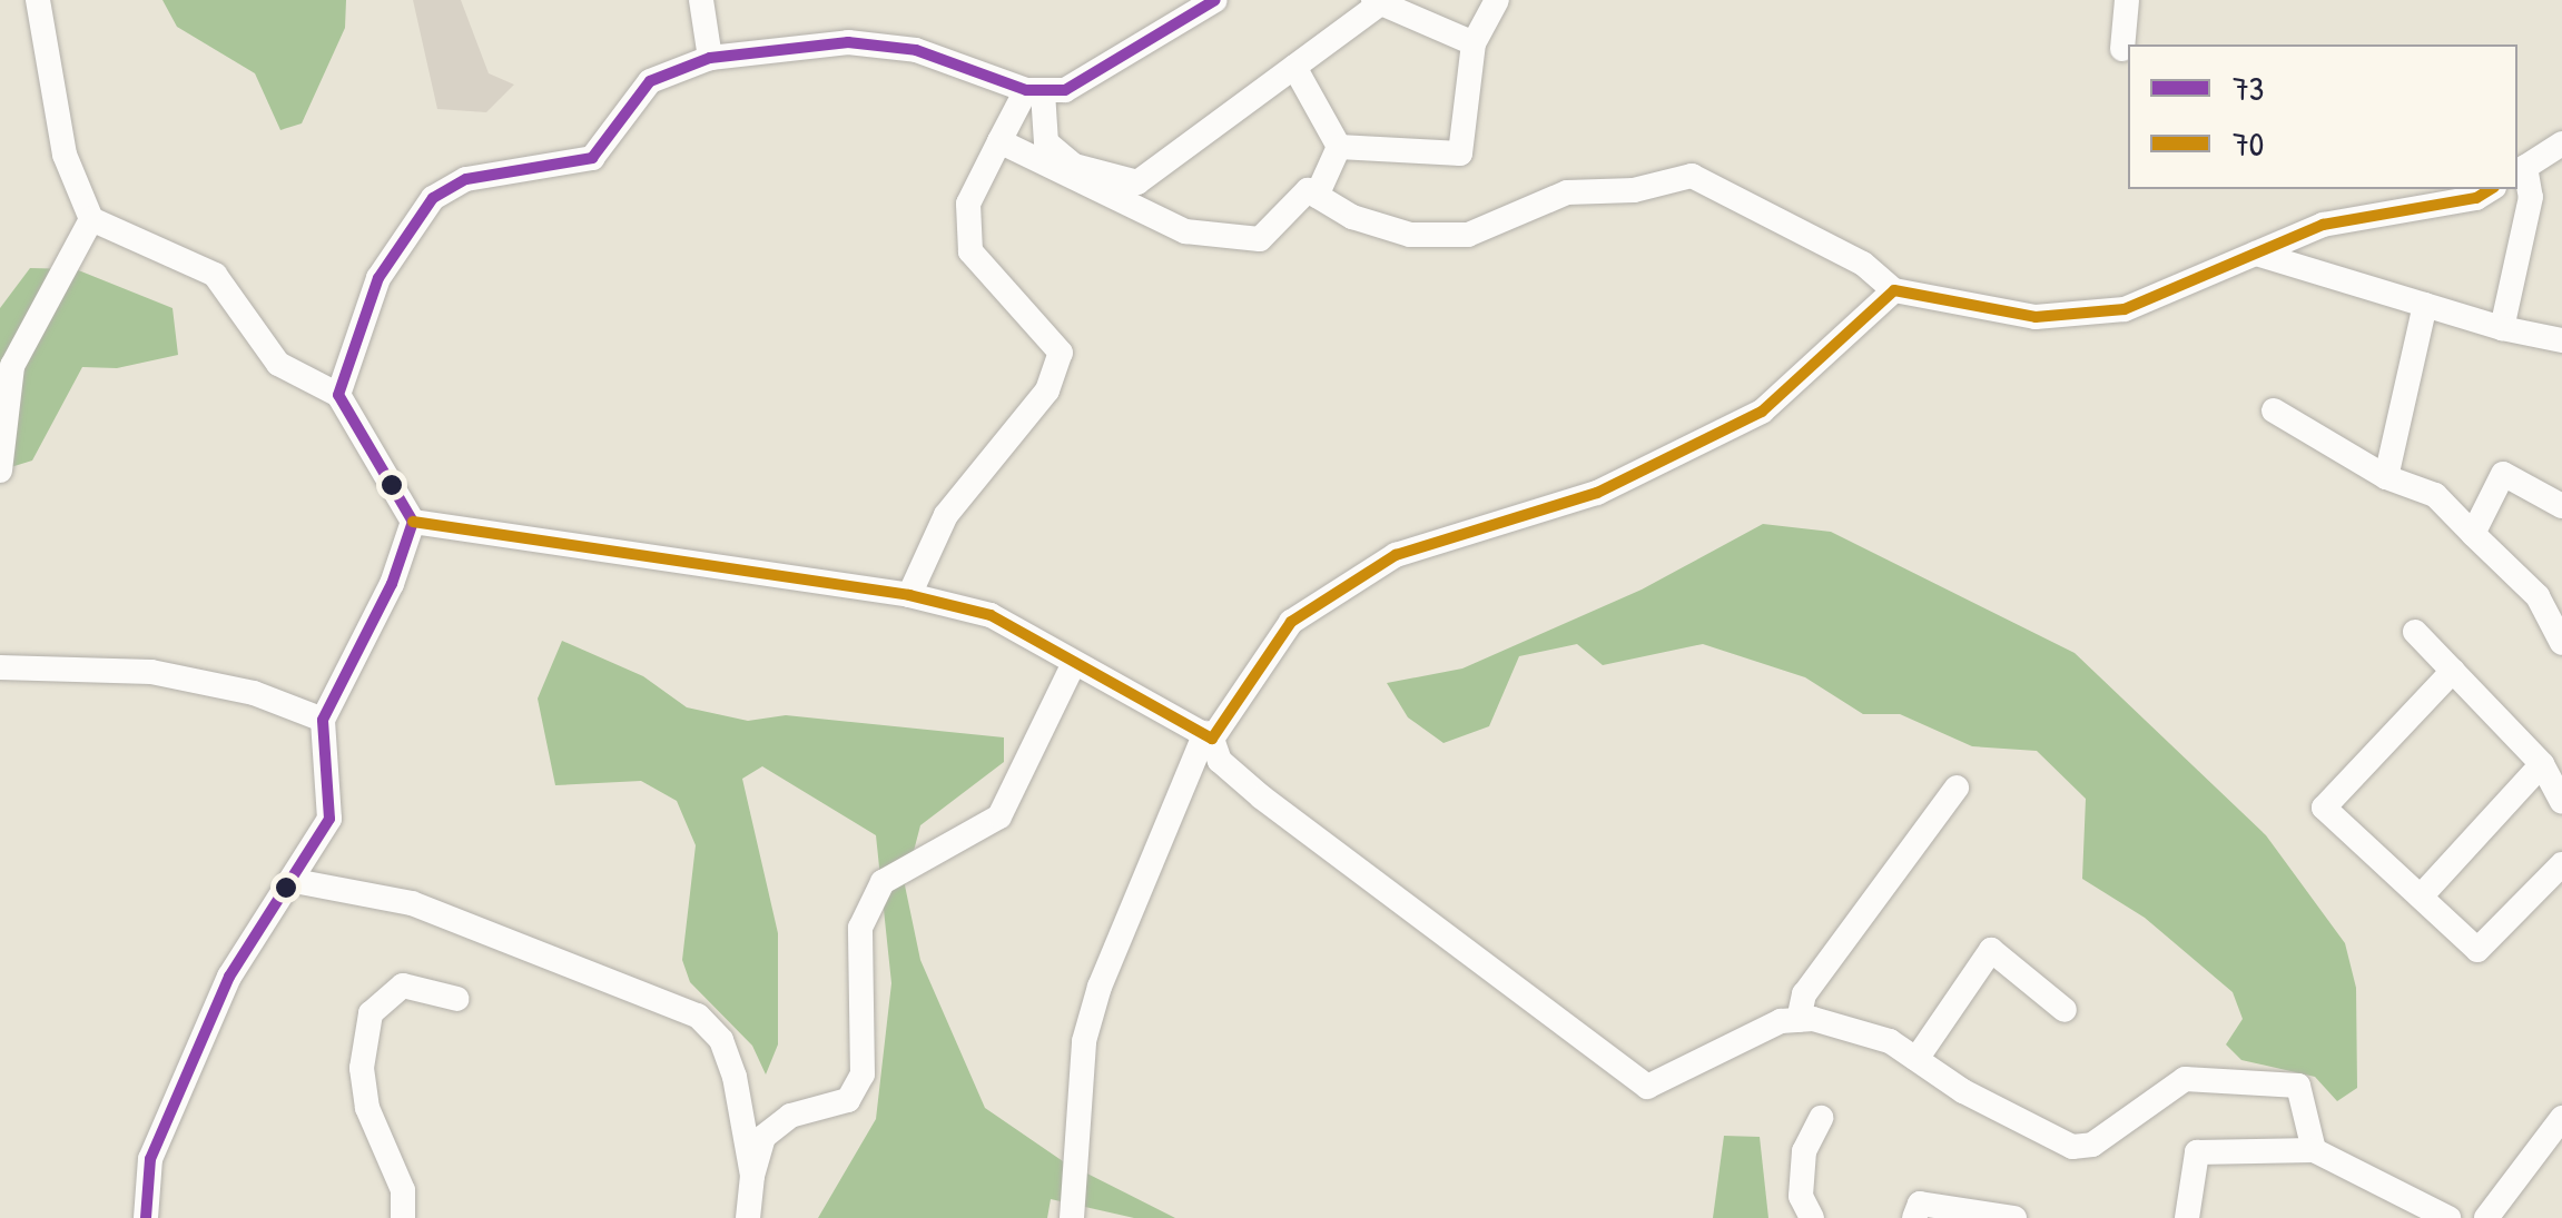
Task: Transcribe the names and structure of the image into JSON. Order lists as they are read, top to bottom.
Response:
{
  "lines": ["transit line 73", "transit line 70"],
  "legend": ["73", "70"]
}
